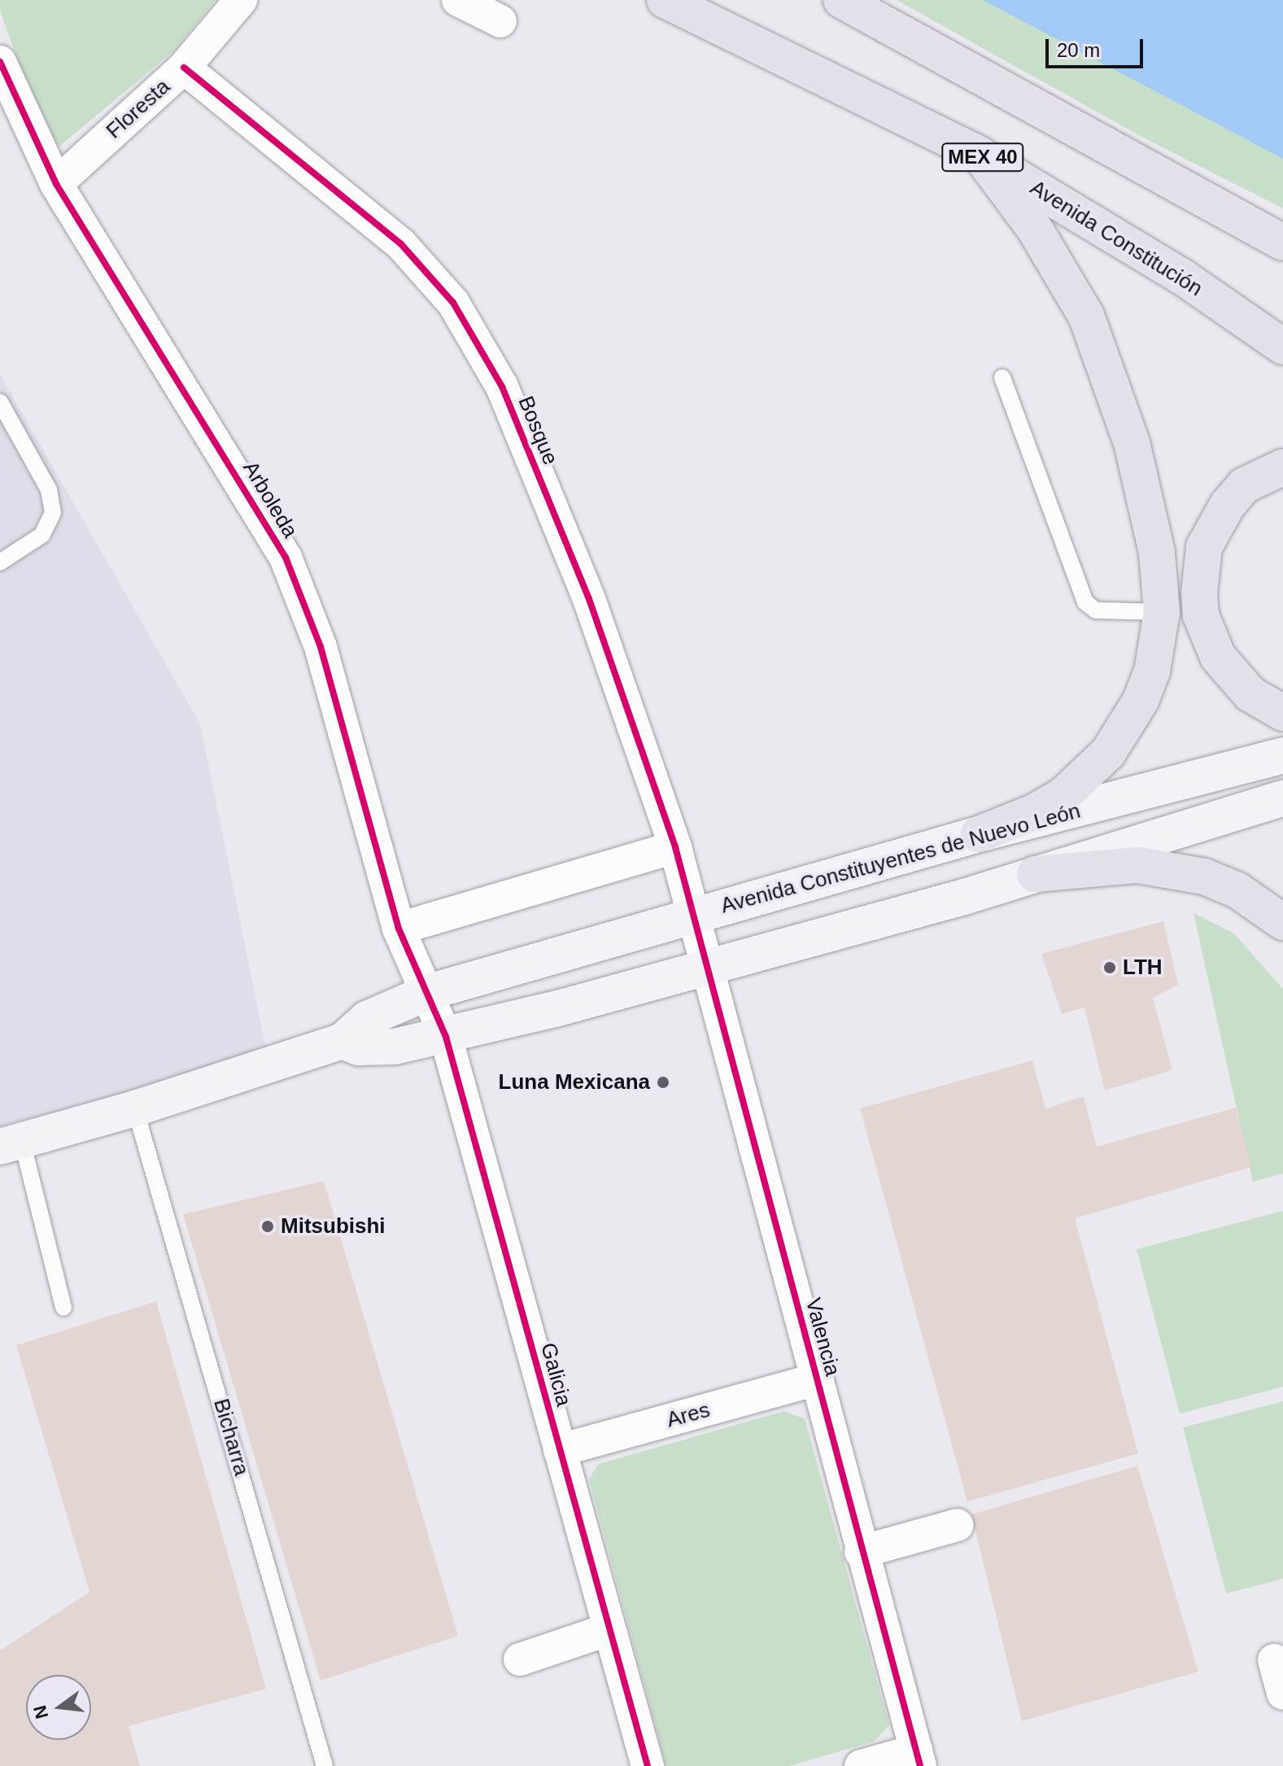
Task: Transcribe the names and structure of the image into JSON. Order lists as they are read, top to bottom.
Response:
{
  "streets": {
    "highway": ["MEX 40", "Avenida Constitución"],
    "main road": ["Avenida Constituyentes de Nuevo León"],
    "street": [
      "Floresta",
      "Bosque",
      "Arboleda",
      "Valencia",
      "Galicia",
      "Ares"
    ],
    "lane": ["Bicharra"]
  },
  "crossings": [
    ["Floresta", "Bosque"],
    ["Floresta", "Arboleda"],
    ["Bosque", "Avenida Constituyentes de Nuevo León"],
    ["Bosque", "Valencia"],
    ["Arboleda", "Avenida Constituyentes de Nuevo León"],
    ["Arboleda", "Galicia"],
    ["Avenida Constituyentes de Nuevo León", "Valencia"],
    ["Avenida Constituyentes de Nuevo León", "Galicia"],
    ["Avenida Constituyentes de Nuevo León", "Bicharra"],
    ["Valencia", "Ares"],
    ["Galicia", "Ares"]
  ],
  "places": ["LTH", "Luna Mexicana", "Mitsubishi"],
  "scale_bar": "20 m",
  "north": "left"
}
